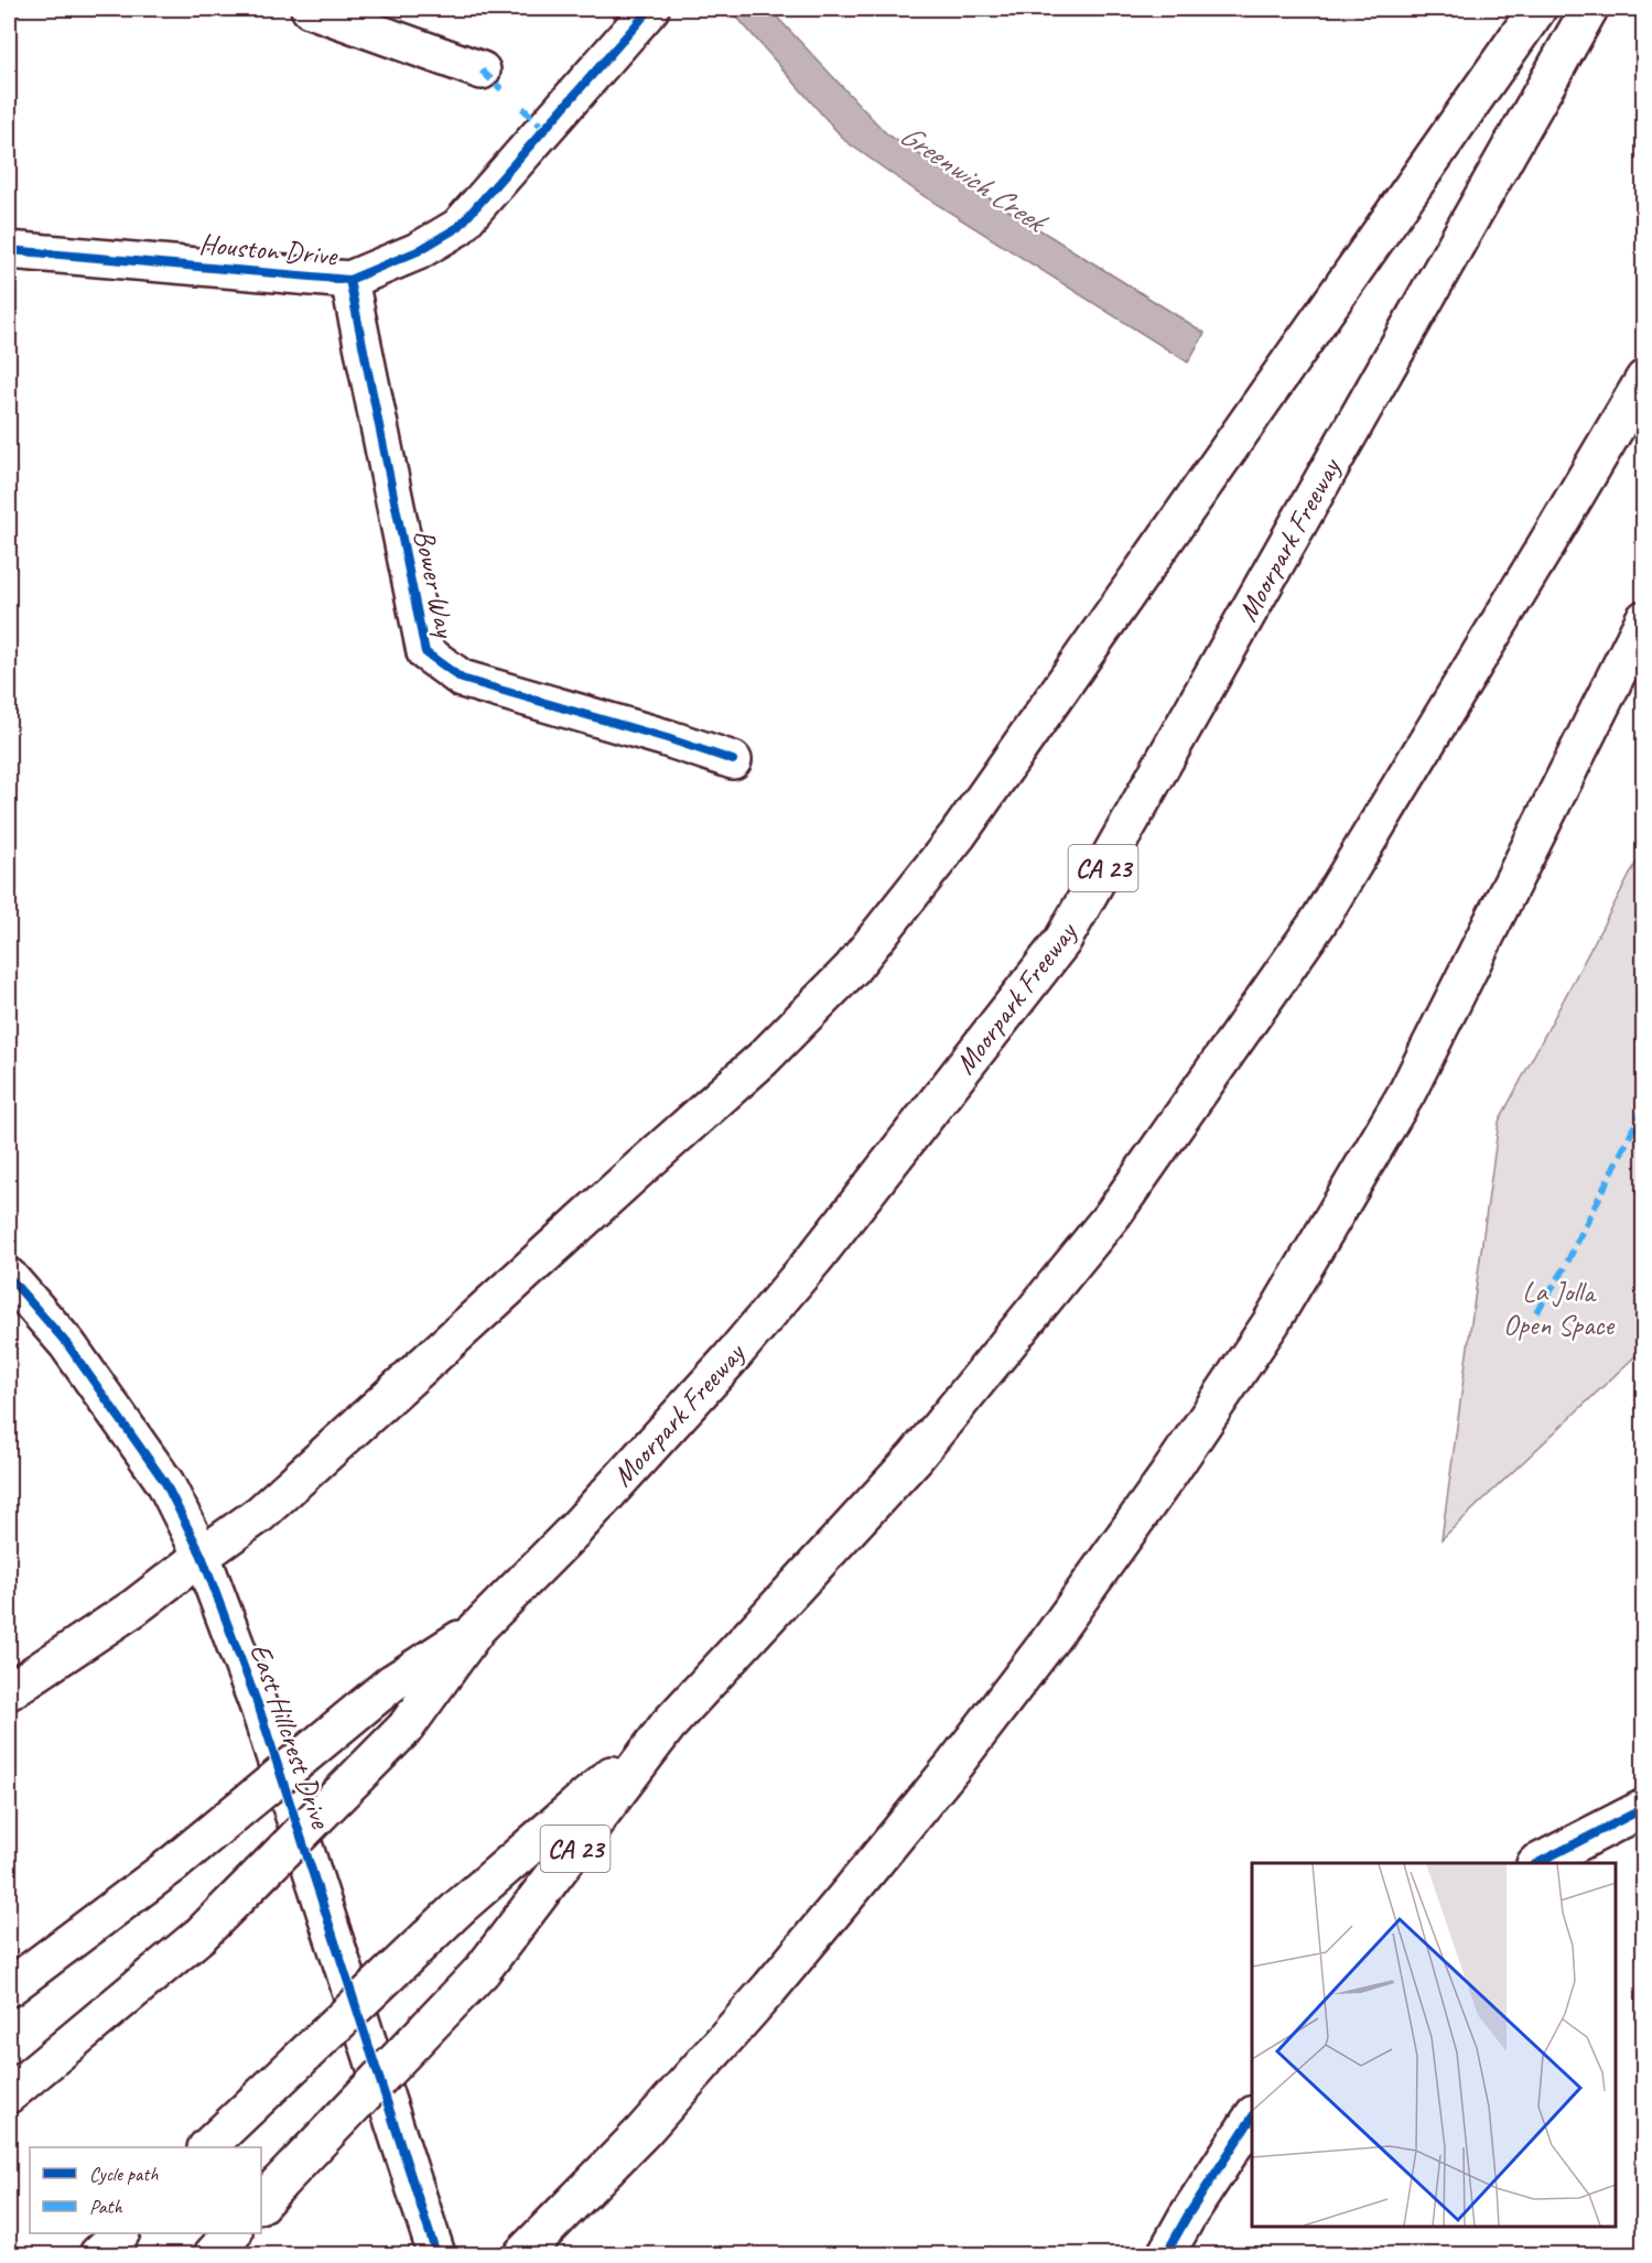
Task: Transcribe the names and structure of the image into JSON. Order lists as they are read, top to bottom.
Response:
{
  "streets": {
    "main road": [
      "Houston Drive",
      "Moorpark Freeway",
      "Bower Way",
      "CA 23",
      "East Hillcrest Drive"
    ]
  },
  "crossings": [
    ["Houston Drive", "Bower Way"],
    ["Moorpark Freeway", "CA 23"]
  ],
  "water": ["Greenwich Creek"],
  "parks": ["La Jolla Open Space"],
  "legend": ["Cycle path", "Path"]
}
